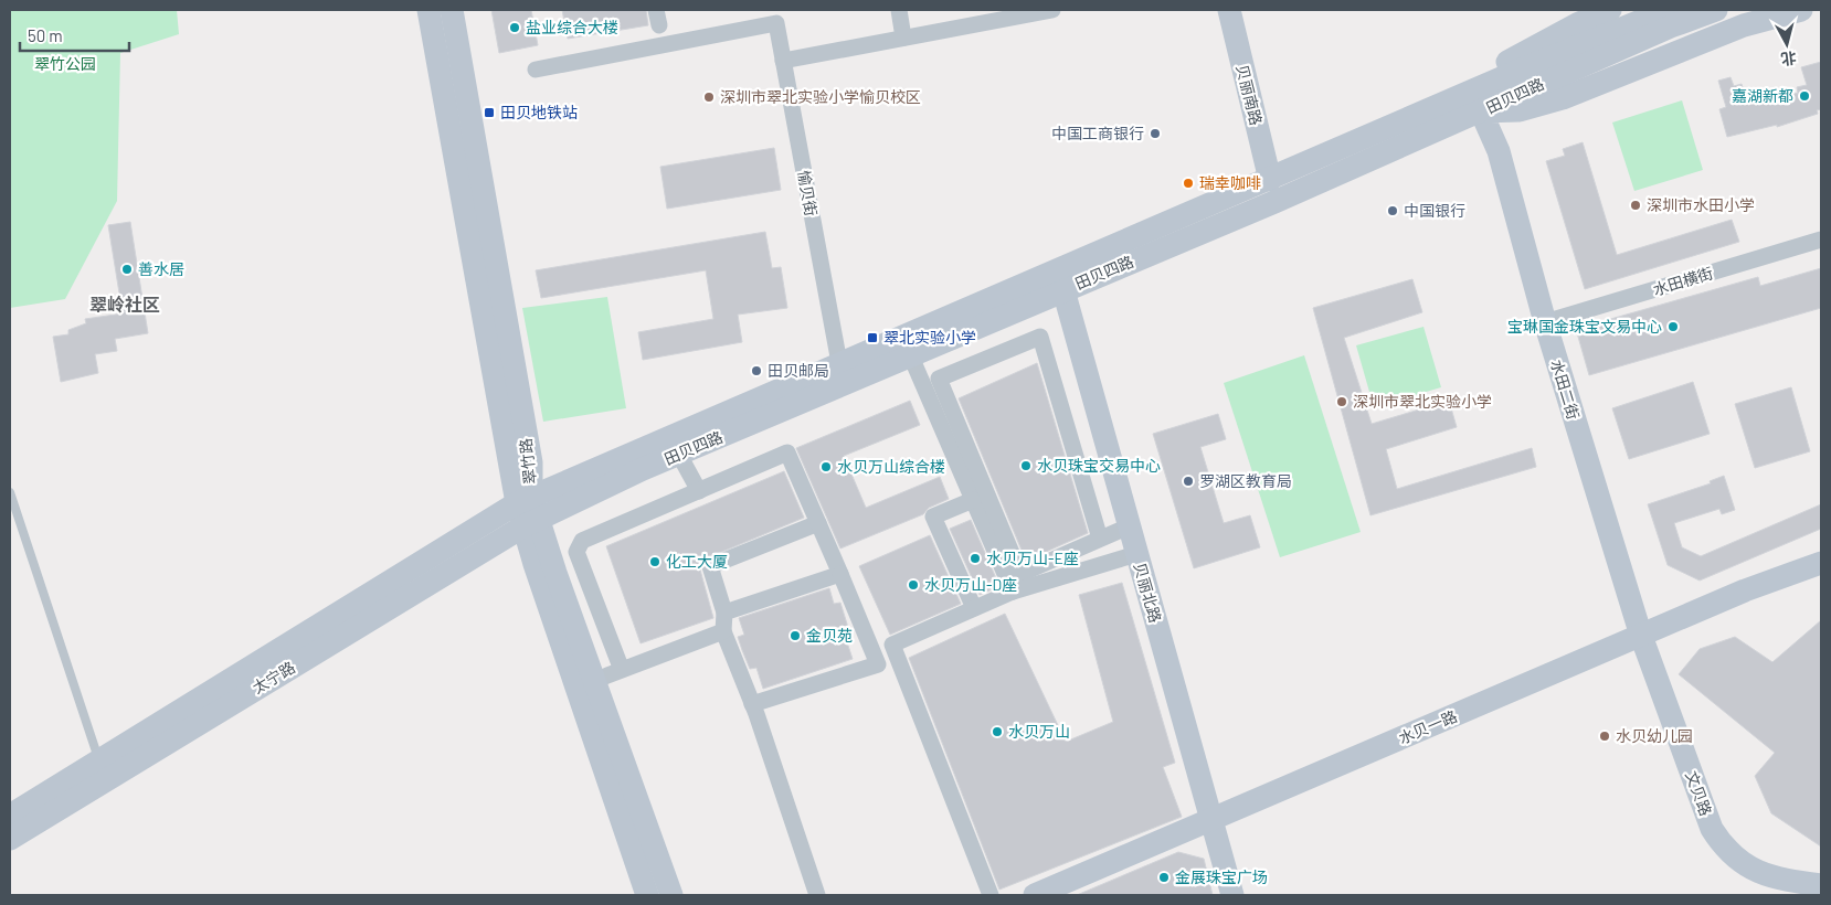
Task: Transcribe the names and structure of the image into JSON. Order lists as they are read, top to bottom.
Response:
{
  "streets": {
    "main road": [
      "贝丽南路",
      "田贝四路",
      "水田二街",
      "翠竹路",
      "贝丽北路",
      "太宁路",
      "水贝一路",
      "文贝路"
    ],
    "street": ["愉贝街", "水田横街"]
  },
  "crossings": [
    ["贝丽南路", "田贝四路"],
    ["田贝四路", "愉贝街"],
    ["田贝四路", "水田二街"],
    ["田贝四路", "翠竹路"],
    ["田贝四路", "贝丽北路"],
    ["田贝四路", "太宁路"],
    ["水田横街", "水田二街"],
    ["水田二街", "水贝一路"],
    ["水田二街", "文贝路"],
    ["翠竹路", "太宁路"],
    ["贝丽北路", "水贝一路"],
    ["水贝一路", "文贝路"]
  ],
  "districts": ["翠岭社区"],
  "parks": ["翠竹公园"],
  "places": {
    "other": [
      "盐业综合大楼",
      "嘉湖新都",
      "深圳市翠北实验小学愉贝校区",
      "中国工商银行",
      "瑞幸咖啡",
      "深圳市水田小学",
      "中国银行",
      "善水居",
      "宝琳国金珠宝文易中心",
      "田贝邮局",
      "深圳市翠北实验小学",
      "水贝珠宝交易中心",
      "水贝万山综合楼",
      "罗湖区教育局",
      "水贝万山-E座",
      "化工大厦",
      "水贝万山-D座",
      "金贝苑",
      "水贝万山",
      "水贝幼儿园",
      "金展珠宝广场"
    ],
    "transit": ["田贝地铁站", "翠北实验小学"]
  },
  "scale_bar": "50 m",
  "north": "bottom"
}
